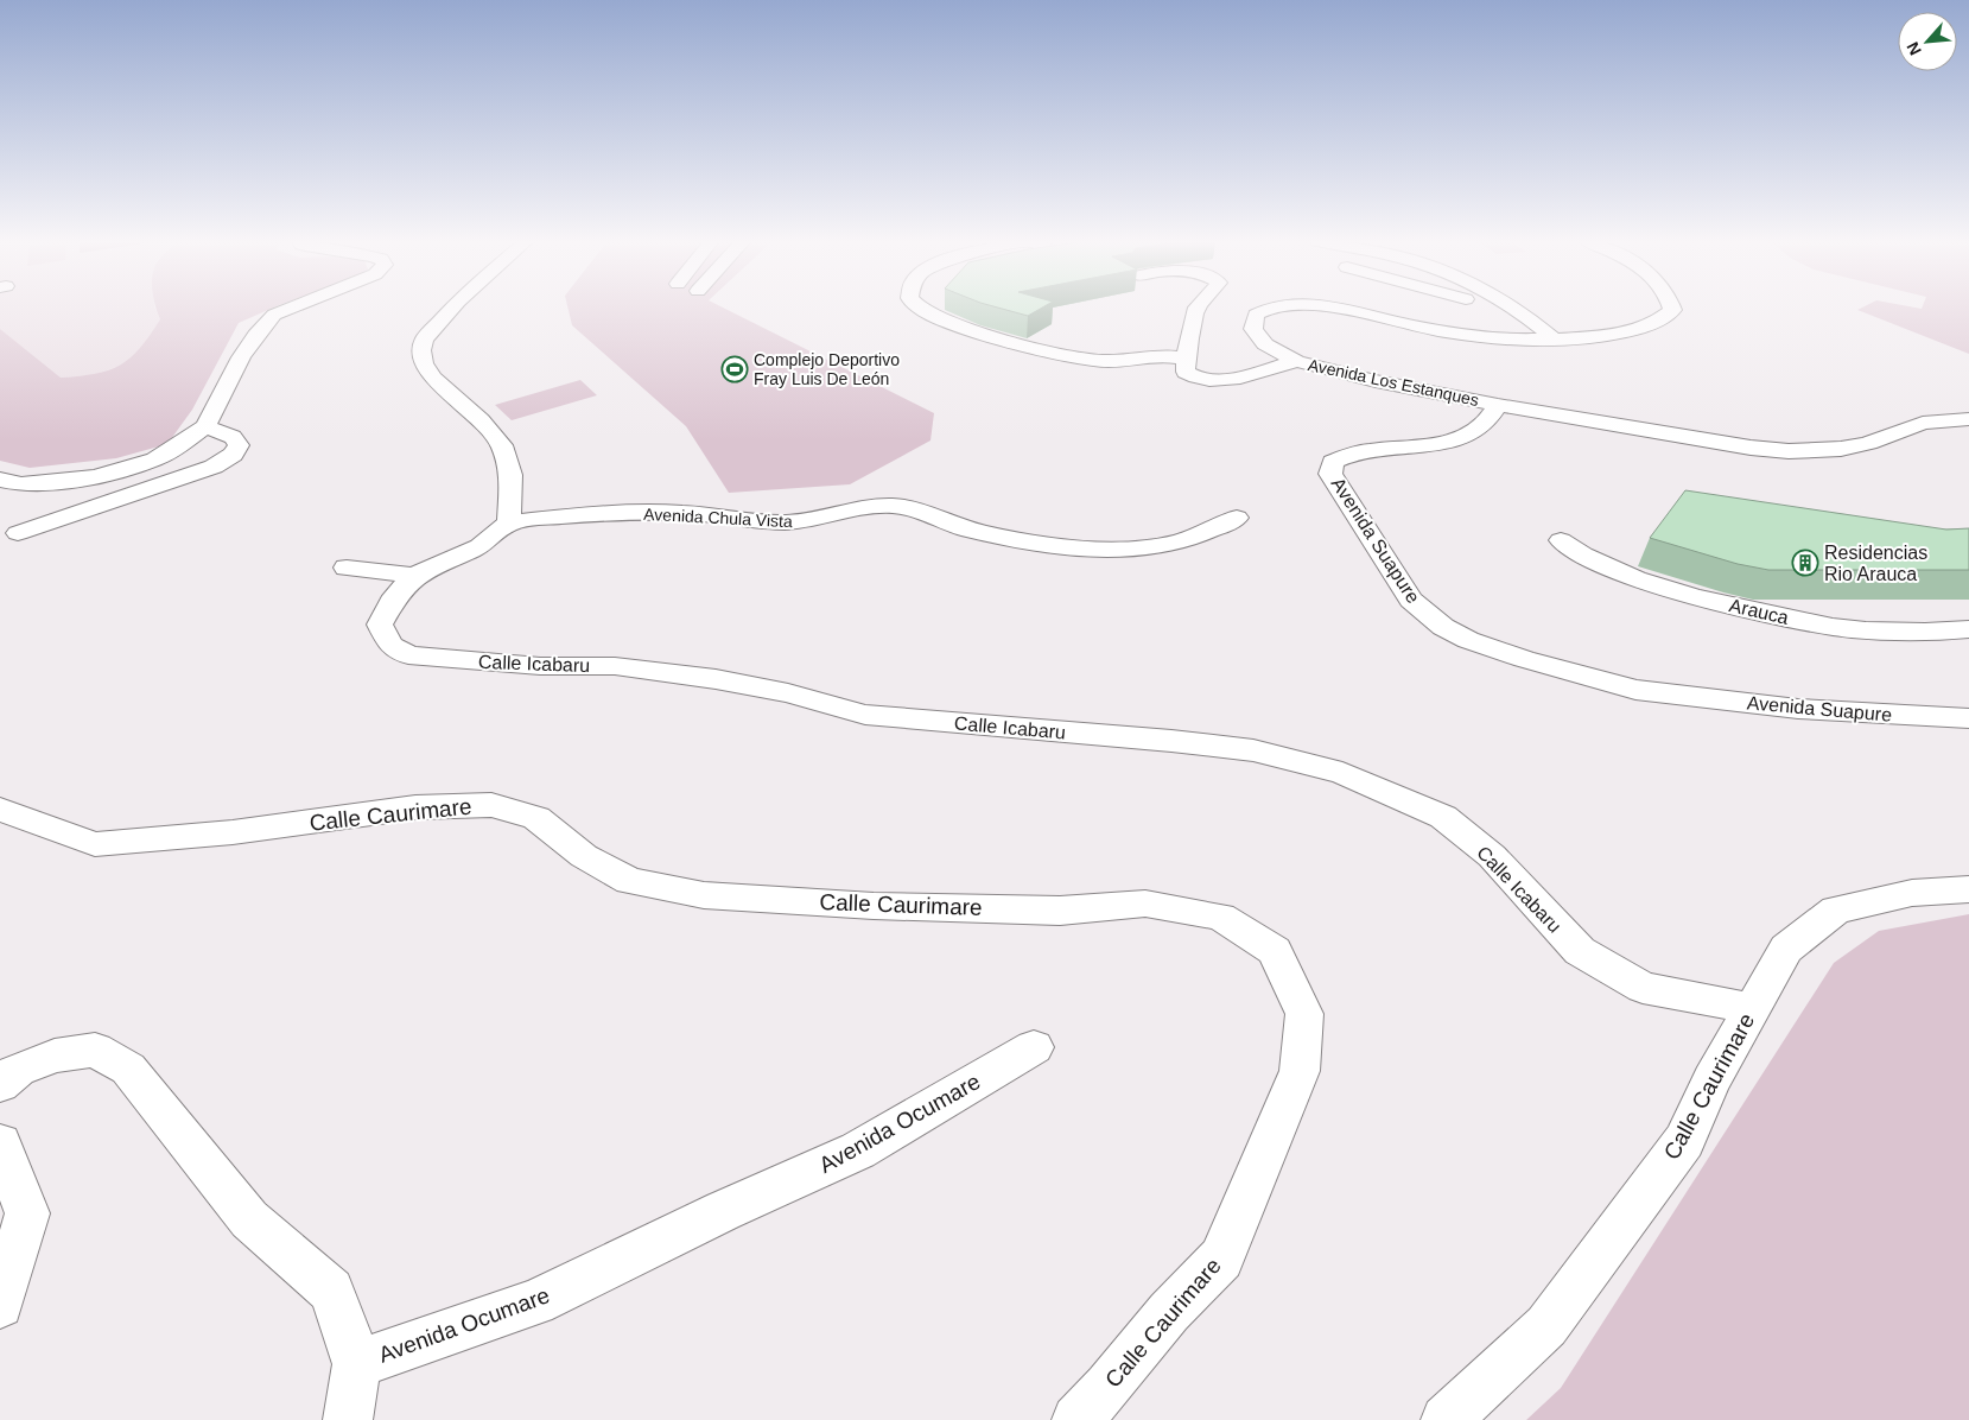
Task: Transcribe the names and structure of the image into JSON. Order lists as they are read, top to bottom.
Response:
{
  "streets": {
    "street": [
      "Avenida Los Estanques",
      "Avenida Chula Vista",
      "Avenida Suapure",
      "Arauca",
      "Calle Icabaru",
      "Calle Caurimare",
      "Avenida Ocumare"
    ]
  },
  "crossings": [
    ["Avenida Los Estanques", "Avenida Suapure"],
    ["Avenida Chula Vista", "Calle Icabaru"],
    ["Calle Icabaru", "Calle Caurimare"]
  ],
  "places": {
    "sports": ["Complejo Deportivo Fray Luis De León"],
    "building": ["Residencias Rio Arauca"]
  },
  "north": "bottom left"
}
